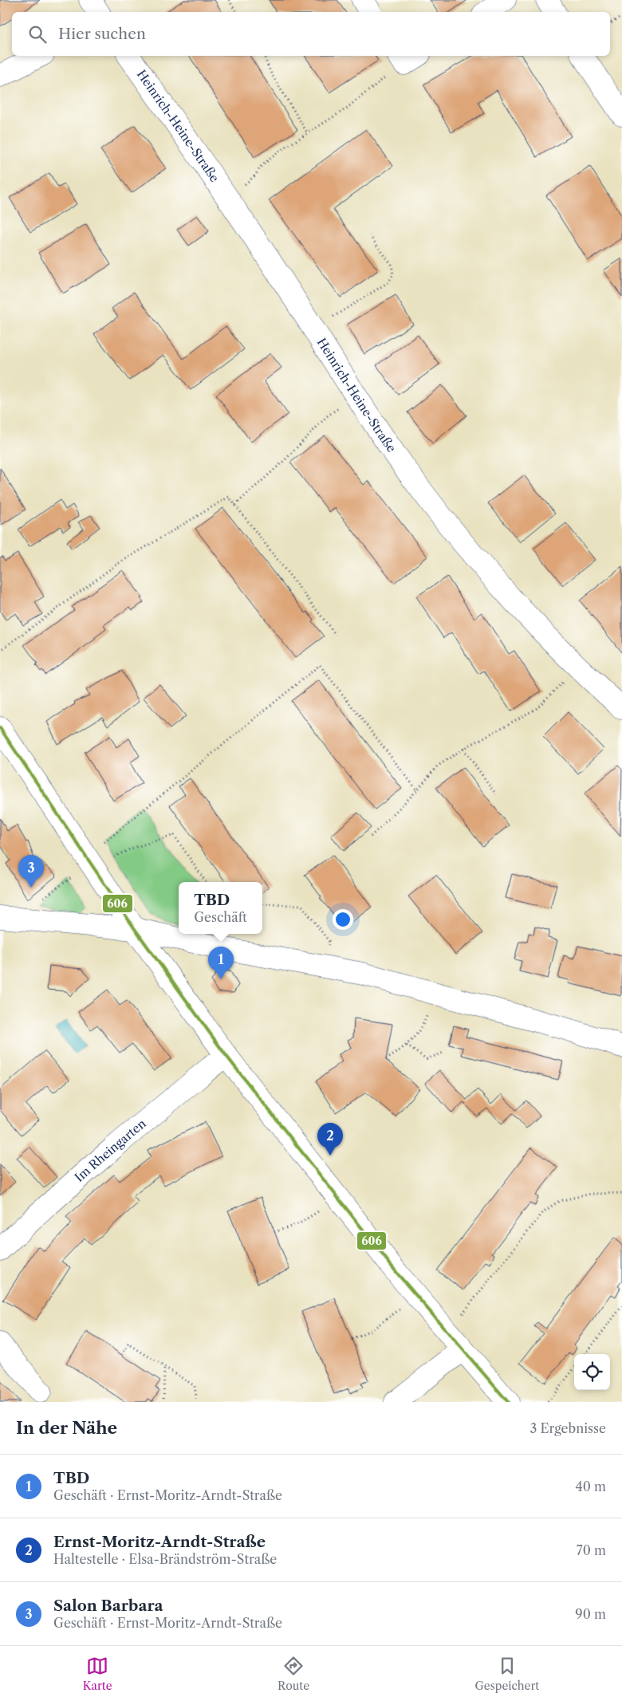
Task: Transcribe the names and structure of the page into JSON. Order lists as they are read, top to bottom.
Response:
{
  "streets": {
    "street": ["Heinrich-Heine-Straße", "Im Rheingarten"]
  },
  "lines": ["transit line 606"],
  "page": {
    "search": "Hier suchen",
    "pins": ["3", "1", "2"],
    "popup": ["TBD", "Geschäft"],
    "heading": ["In der Nähe", "3 Ergebnisse"],
    "list": [
      {
        "mark": "1",
        "name": "TBD",
        "note": "Geschäft · Ernst-Moritz-Arndt-Straße",
        "value": "40 m"
      },
      {
        "mark": "2",
        "name": "Ernst-Moritz-Arndt-Straße",
        "note": "Haltestelle · Elsa-Brändström-Straße",
        "value": "70 m"
      },
      {
        "mark": "3",
        "name": "Salon Barbara",
        "note": "Geschäft · Ernst-Moritz-Arndt-Straße",
        "value": "90 m"
      }
    ],
    "nav": ["Karte", "Route", "Gespeichert"]
  }
}
